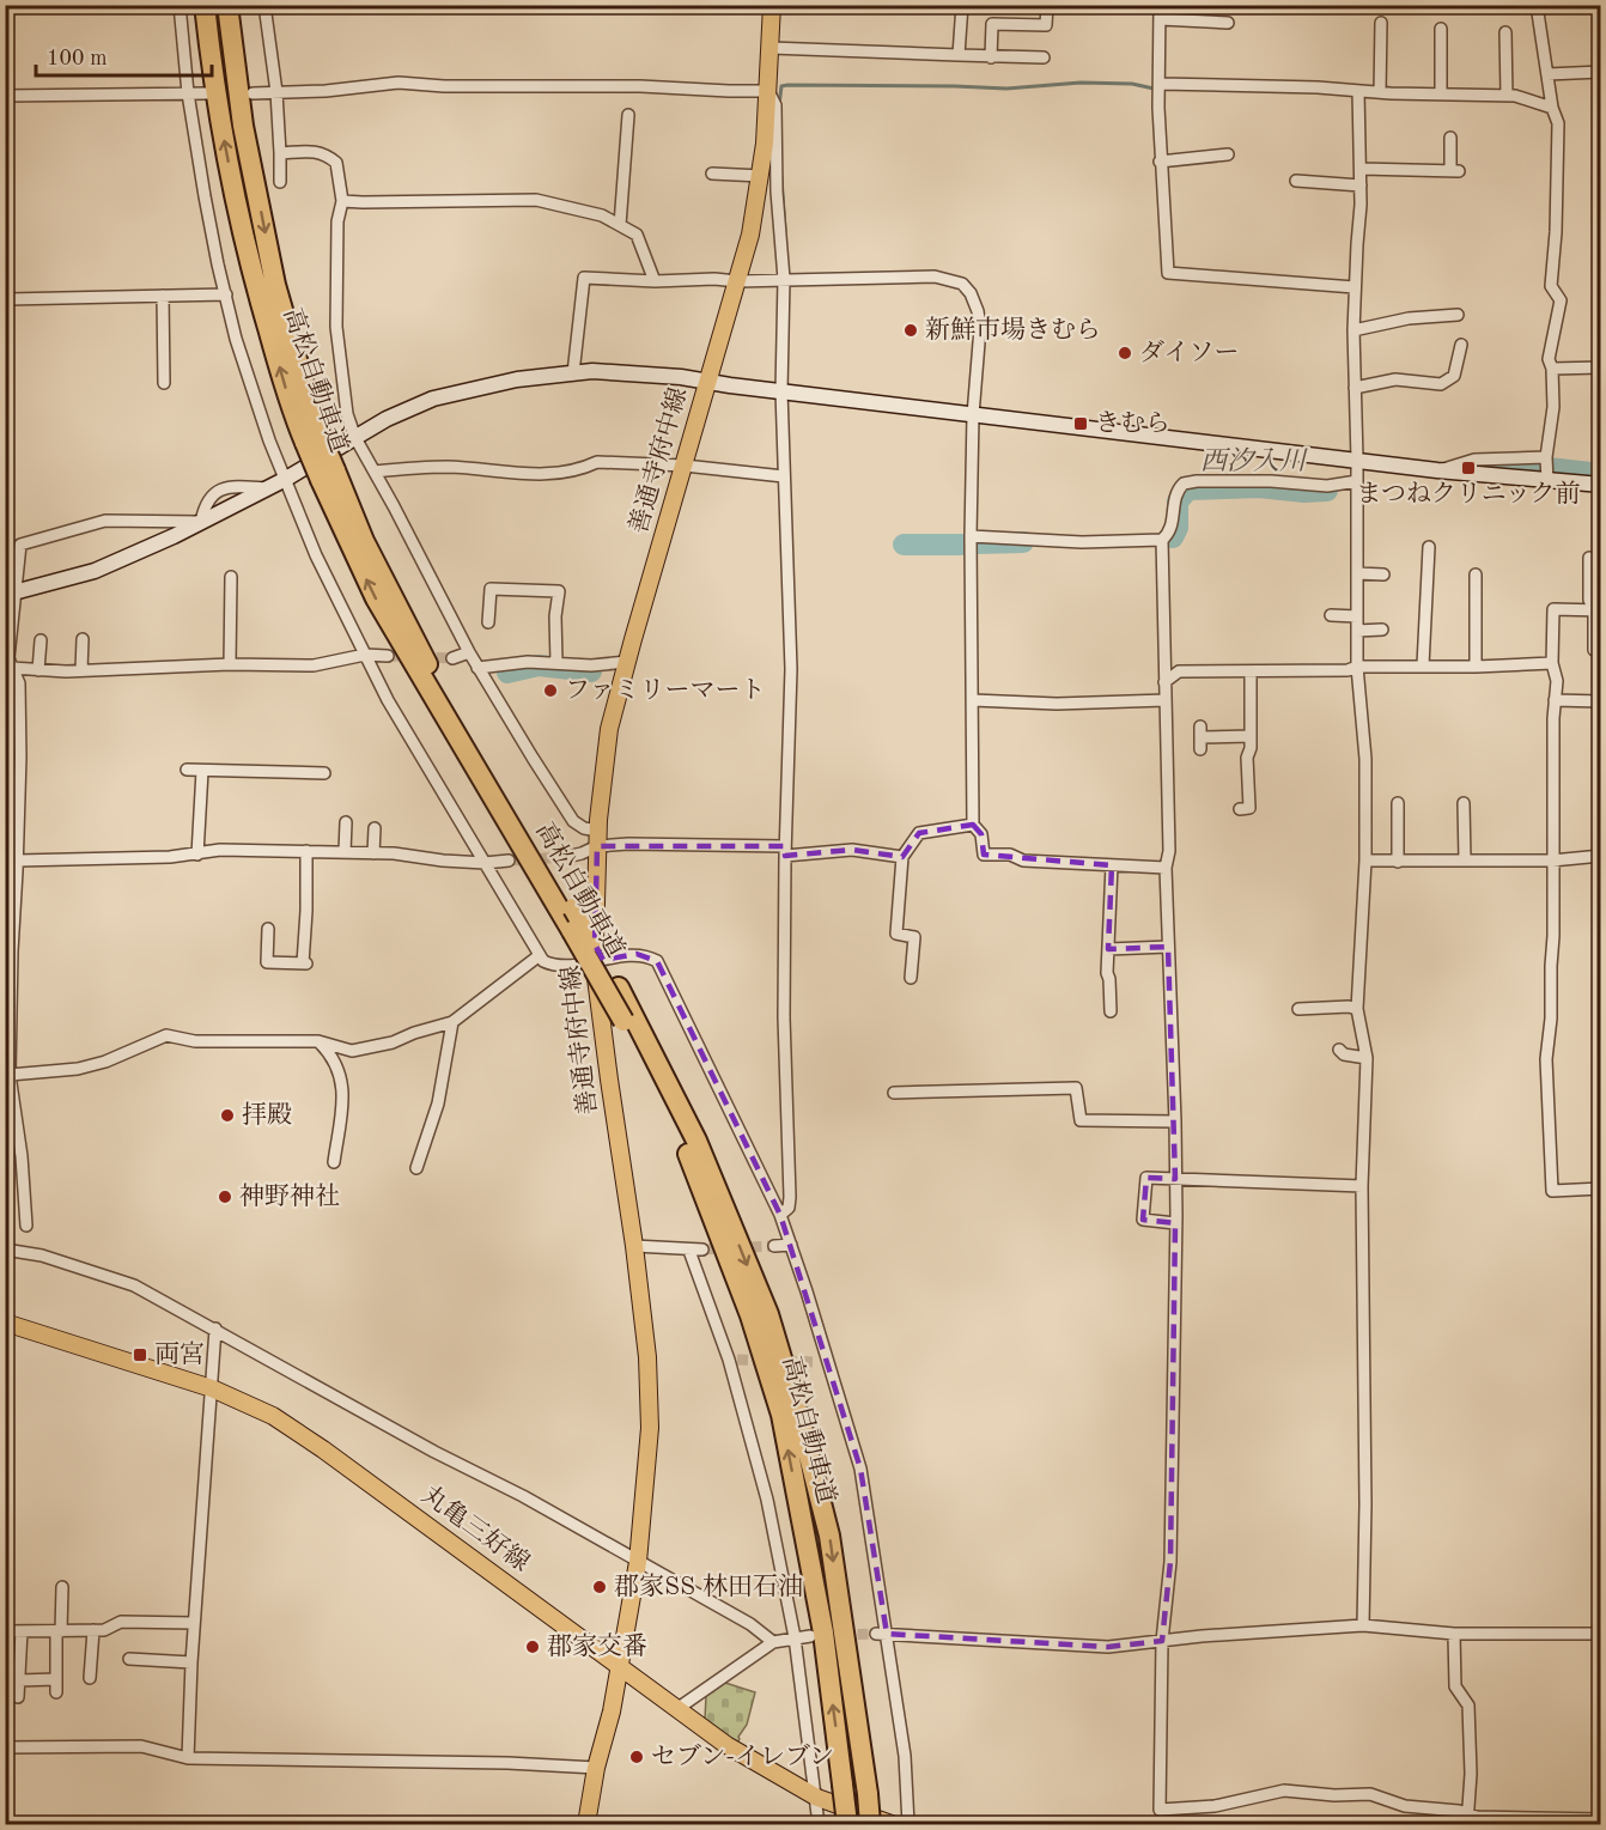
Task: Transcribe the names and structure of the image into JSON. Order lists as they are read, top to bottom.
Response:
{
  "streets": {
    "highway": ["高松自動車道"],
    "main road": ["善通寺府中線", "丸亀三好線"]
  },
  "crossings": [
    ["善通寺府中線", "丸亀三好線"]
  ],
  "water": ["西汐入川"],
  "places": {
    "other": [
      "新鮮市場きむら",
      "ダイソー",
      "ファミリーマート",
      "拝殿",
      "神野神社",
      "郡家SS 林田石油",
      "郡家交番",
      "セブン-イレブン"
    ],
    "transit": ["きむら", "まつねクリニック前", "両宮"]
  },
  "scale_bar": "100 m"
}
